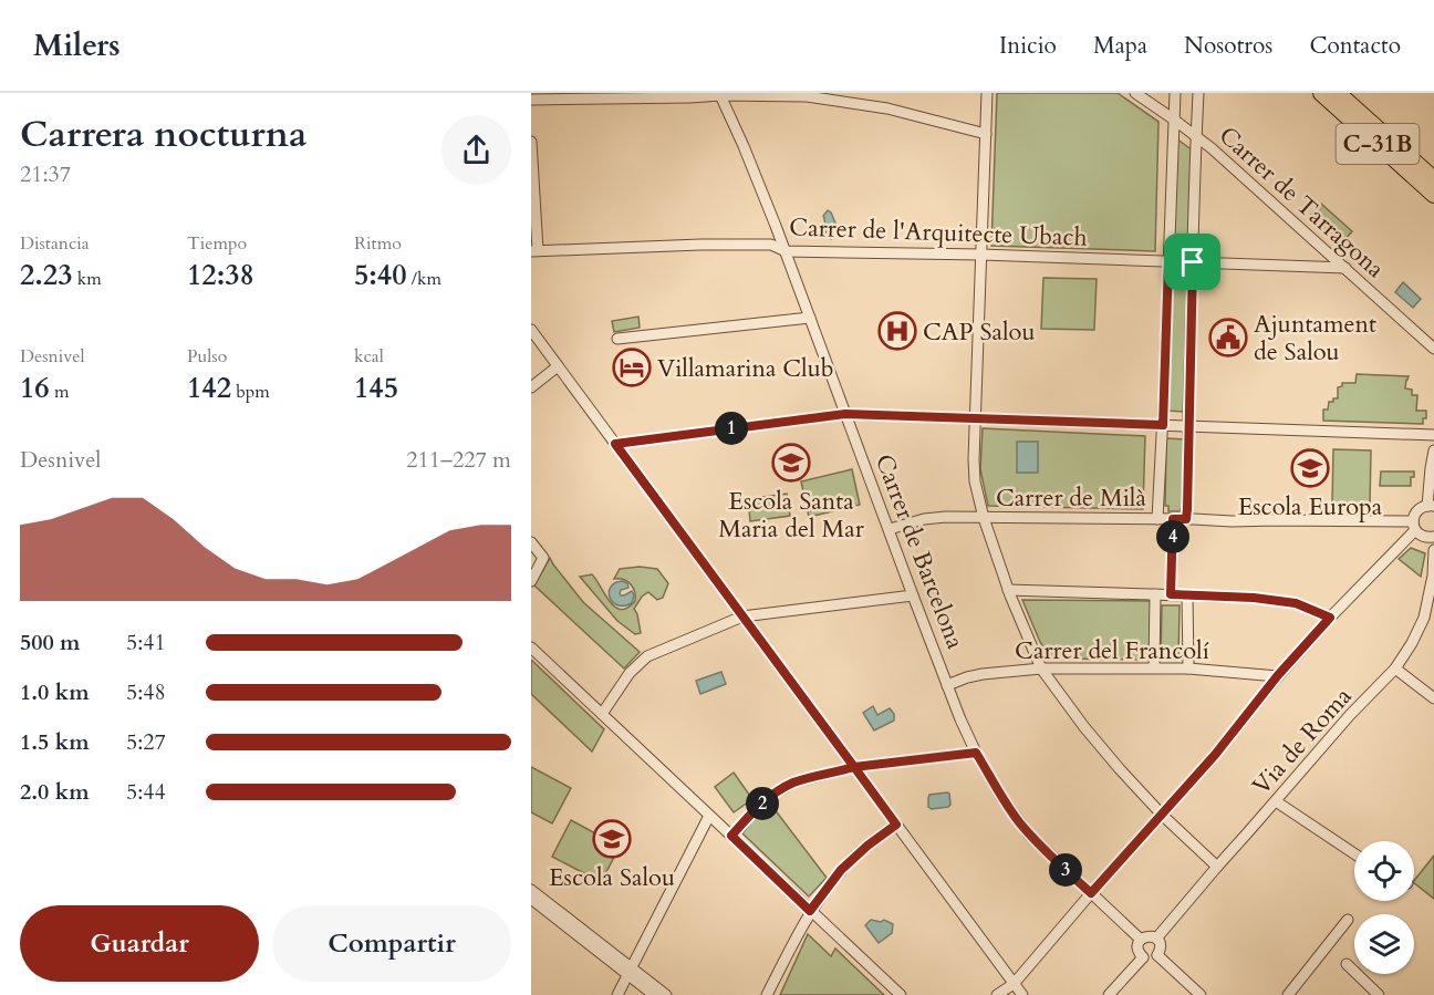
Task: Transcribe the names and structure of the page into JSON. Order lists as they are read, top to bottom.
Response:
{
  "streets": {
    "main road": ["C-31B"],
    "street": [
      "Carrer de Tarragona",
      "Carrer de l'Arquitecte Ubach",
      "Carrer de Milà",
      "Carrer de Barcelona",
      "Carrer del Francolí",
      "Via de Roma"
    ]
  },
  "crossings": [
    ["Carrer de Tarragona", "Carrer de l'Arquitecte Ubach"],
    ["Carrer de l'Arquitecte Ubach", "Carrer de Barcelona"],
    ["Carrer de Milà", "Carrer de Barcelona"],
    ["Carrer de Barcelona", "Carrer del Francolí"],
    ["Carrer de Barcelona", "Via de Roma"]
  ],
  "places": {
    "hospital": ["CAP Salou"],
    "public building": ["Ajuntament de Salou"],
    "hotel": ["Villamarina Club"],
    "school or university": ["Escola Santa Maria del Mar", "Escola Europa", "Escola Salou"]
  },
  "page": {
    "header": "Milers",
    "nav": [
      "Inicio",
      "Mapa",
      "Nosotros",
      "Contacto"
    ],
    "heading": ["Carrera nocturna", "21:37"],
    "stats": [
      ["Distancia", "2.23 km"],
      ["Tiempo", "12:38"],
      ["Ritmo", "5:40 /km"],
      ["Desnivel", "16 m"],
      ["Pulso", "142 bpm"],
      ["kcal", "145"]
    ],
    "pins": [
      "1",
      "4",
      "2",
      "3"
    ],
    "chart": ["Desnivel", "211–227 m"],
    "list": [
      {
        "name": "500 m",
        "note": "5:41"
      },
      {
        "name": "1.0 km",
        "note": "5:48"
      },
      {
        "name": "1.5 km",
        "note": "5:27"
      },
      {
        "name": "2.0 km",
        "note": "5:44"
      }
    ],
    "buttons": ["Guardar", "Compartir"]
  }
}
